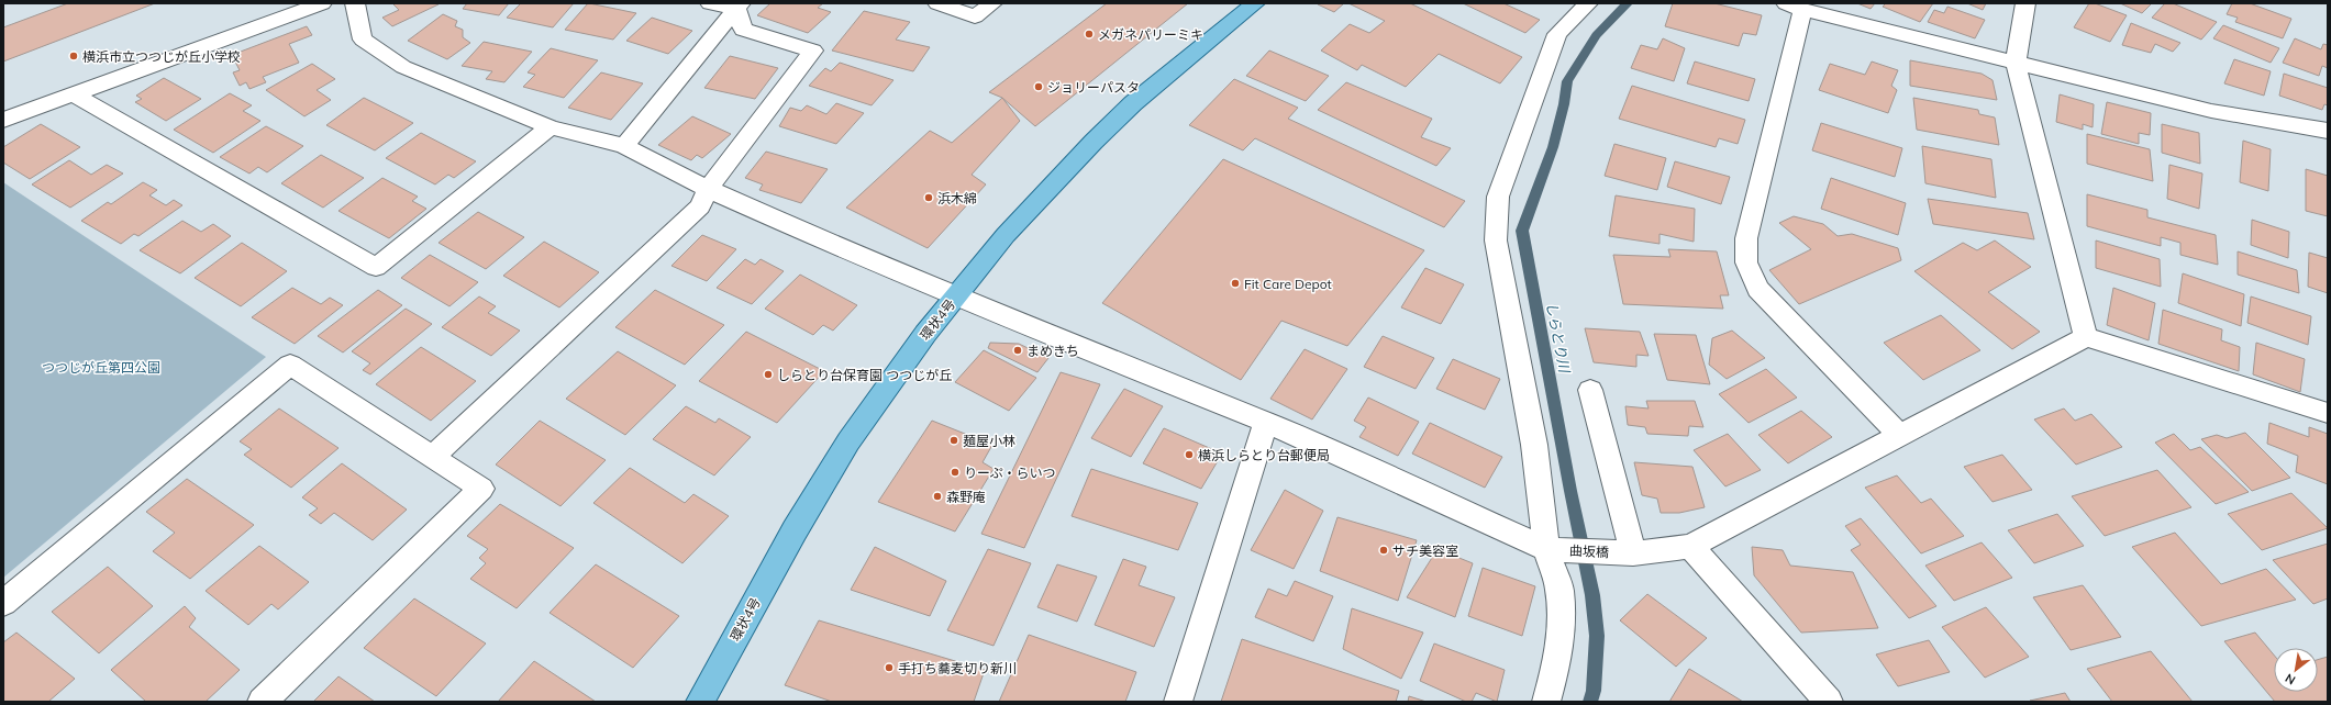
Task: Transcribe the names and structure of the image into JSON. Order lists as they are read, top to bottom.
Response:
{
  "streets": {
    "main road": ["環状4号"],
    "street": ["曲坂橋"]
  },
  "water": ["しらとり川"],
  "parks": ["つつじが丘第四公園"],
  "places": [
    "メガネパリーミキ",
    "横浜市立つつじが丘小学校",
    "ジョリーパスタ",
    "浜木綿",
    "Fit Care Depot",
    "まめきち",
    "しらとり台保育園 つつじが丘",
    "麺屋小林",
    "横浜しらとり台郵便局",
    "りーぷ・らいつ",
    "森野庵",
    "サチ美容室",
    "手打ち蕎麦切り新川"
  ],
  "north": "bottom left"
}
